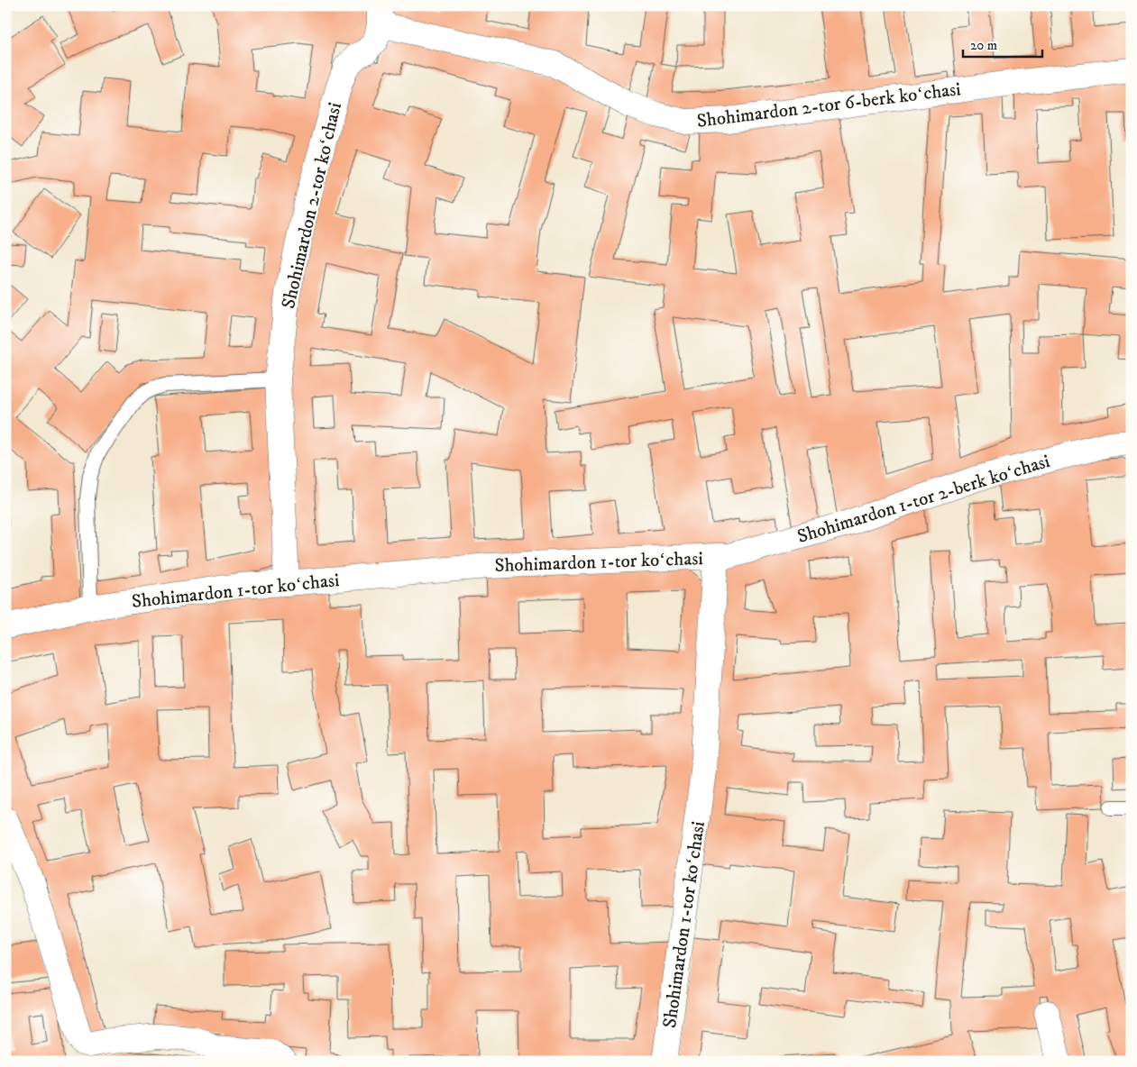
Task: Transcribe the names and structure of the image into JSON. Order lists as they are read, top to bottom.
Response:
{
  "streets": {
    "street": [
      "Shohimardon 2-tor 6-berk koʻchasi",
      "Shohimardon 2-tor koʻchasi",
      "Shohimardon 1-tor 2-berk koʻchasi",
      "Shohimardon 1-tor koʻchasi"
    ]
  },
  "crossings": [
    ["Shohimardon 2-tor 6-berk koʻchasi", "Shohimardon 2-tor koʻchasi"],
    ["Shohimardon 2-tor koʻchasi", "Shohimardon 1-tor koʻchasi"],
    ["Shohimardon 1-tor 2-berk koʻchasi", "Shohimardon 1-tor koʻchasi"]
  ],
  "scale_bar": "20 m"
}
